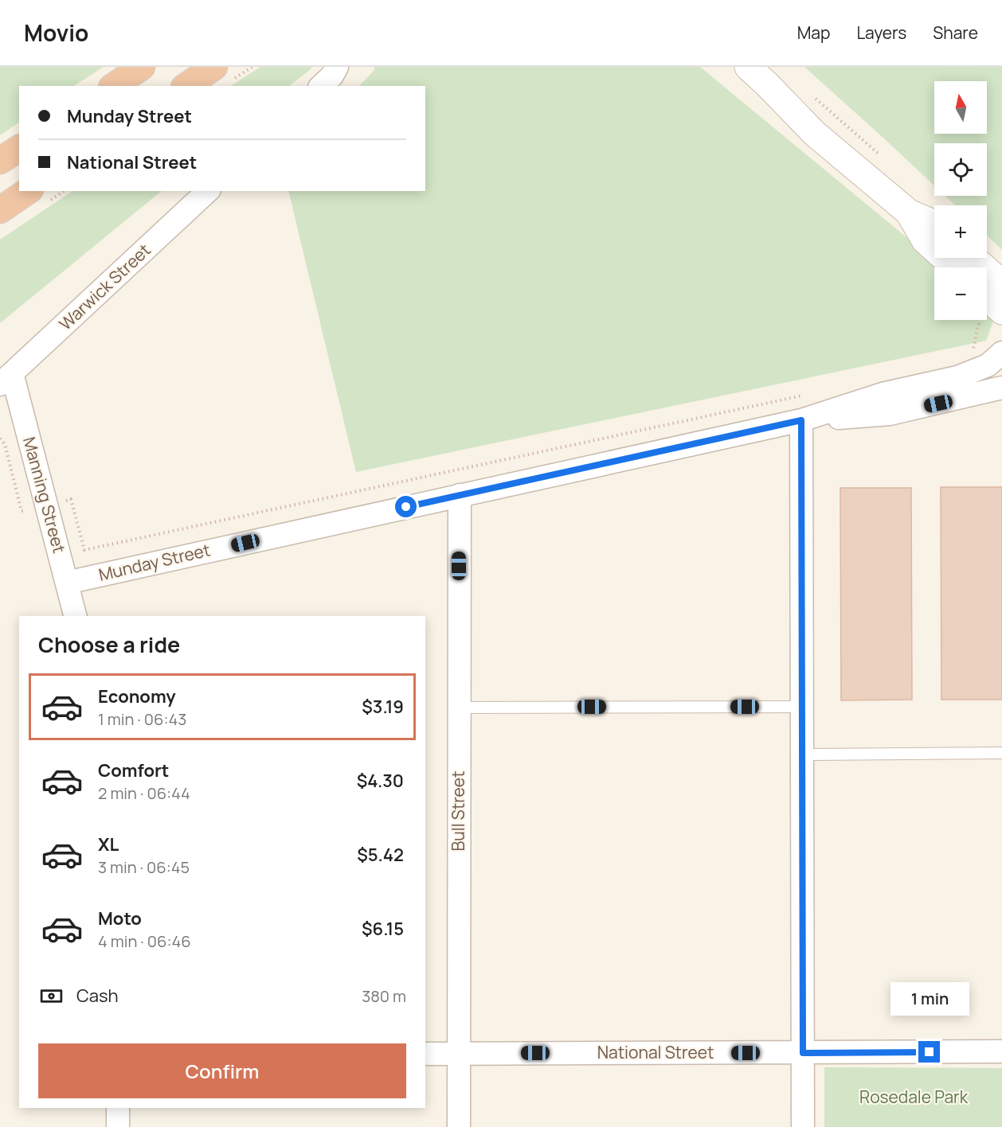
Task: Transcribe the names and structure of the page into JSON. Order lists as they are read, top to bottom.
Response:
{
  "streets": {
    "street": [
      "Warwick Street",
      "Manning Street",
      "Munday Street",
      "Bull Street",
      "National Street"
    ]
  },
  "crossings": [
    ["Warwick Street", "Manning Street"],
    ["Manning Street", "Munday Street"],
    ["Munday Street", "Bull Street"],
    ["Bull Street", "National Street"]
  ],
  "parks": ["Rosedale Park"],
  "north": "top",
  "page": {
    "header": "Movio",
    "nav": ["Map", "Layers", "Share"],
    "map_buttons": ["+", "−"],
    "banner": ["Munday Street", "National Street"],
    "heading": "Choose a ride",
    "list": [
      {
        "name": "Economy",
        "note": "1 min · 06:43",
        "value": "$3.19"
      },
      {
        "name": "Comfort",
        "note": "2 min · 06:44",
        "value": "$4.30"
      },
      {
        "name": "XL",
        "note": "3 min · 06:45",
        "value": "$5.42"
      },
      {
        "name": "Moto",
        "note": "4 min · 06:46",
        "value": "$6.15"
      }
    ],
    "pay": ["Cash", "380 m"],
    "bubble": "1 min",
    "buttons": "Confirm"
  }
}
